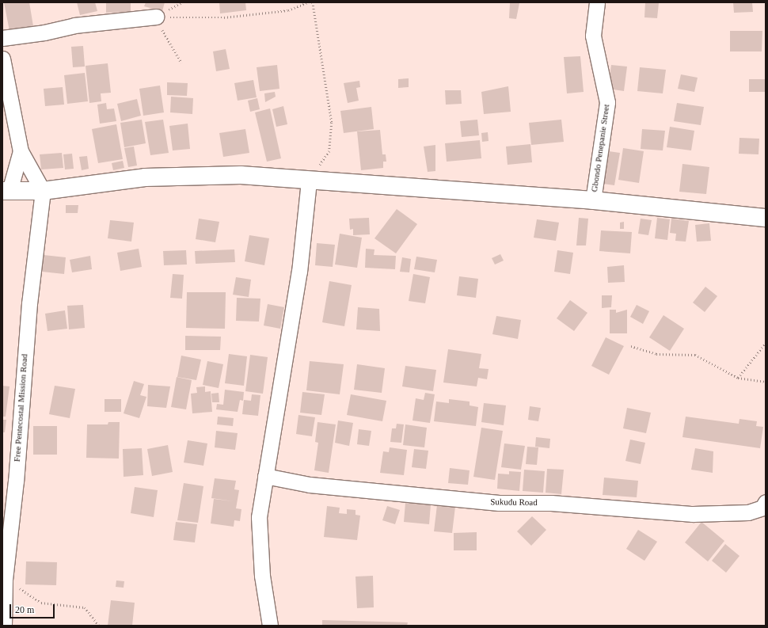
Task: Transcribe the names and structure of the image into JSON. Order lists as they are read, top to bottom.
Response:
{
  "streets": {
    "street": ["Gbondo Penepanie Street", "Free Pentecostal Mission Road", "Sukudu Road"]
  },
  "scale_bar": "20 m"
}
